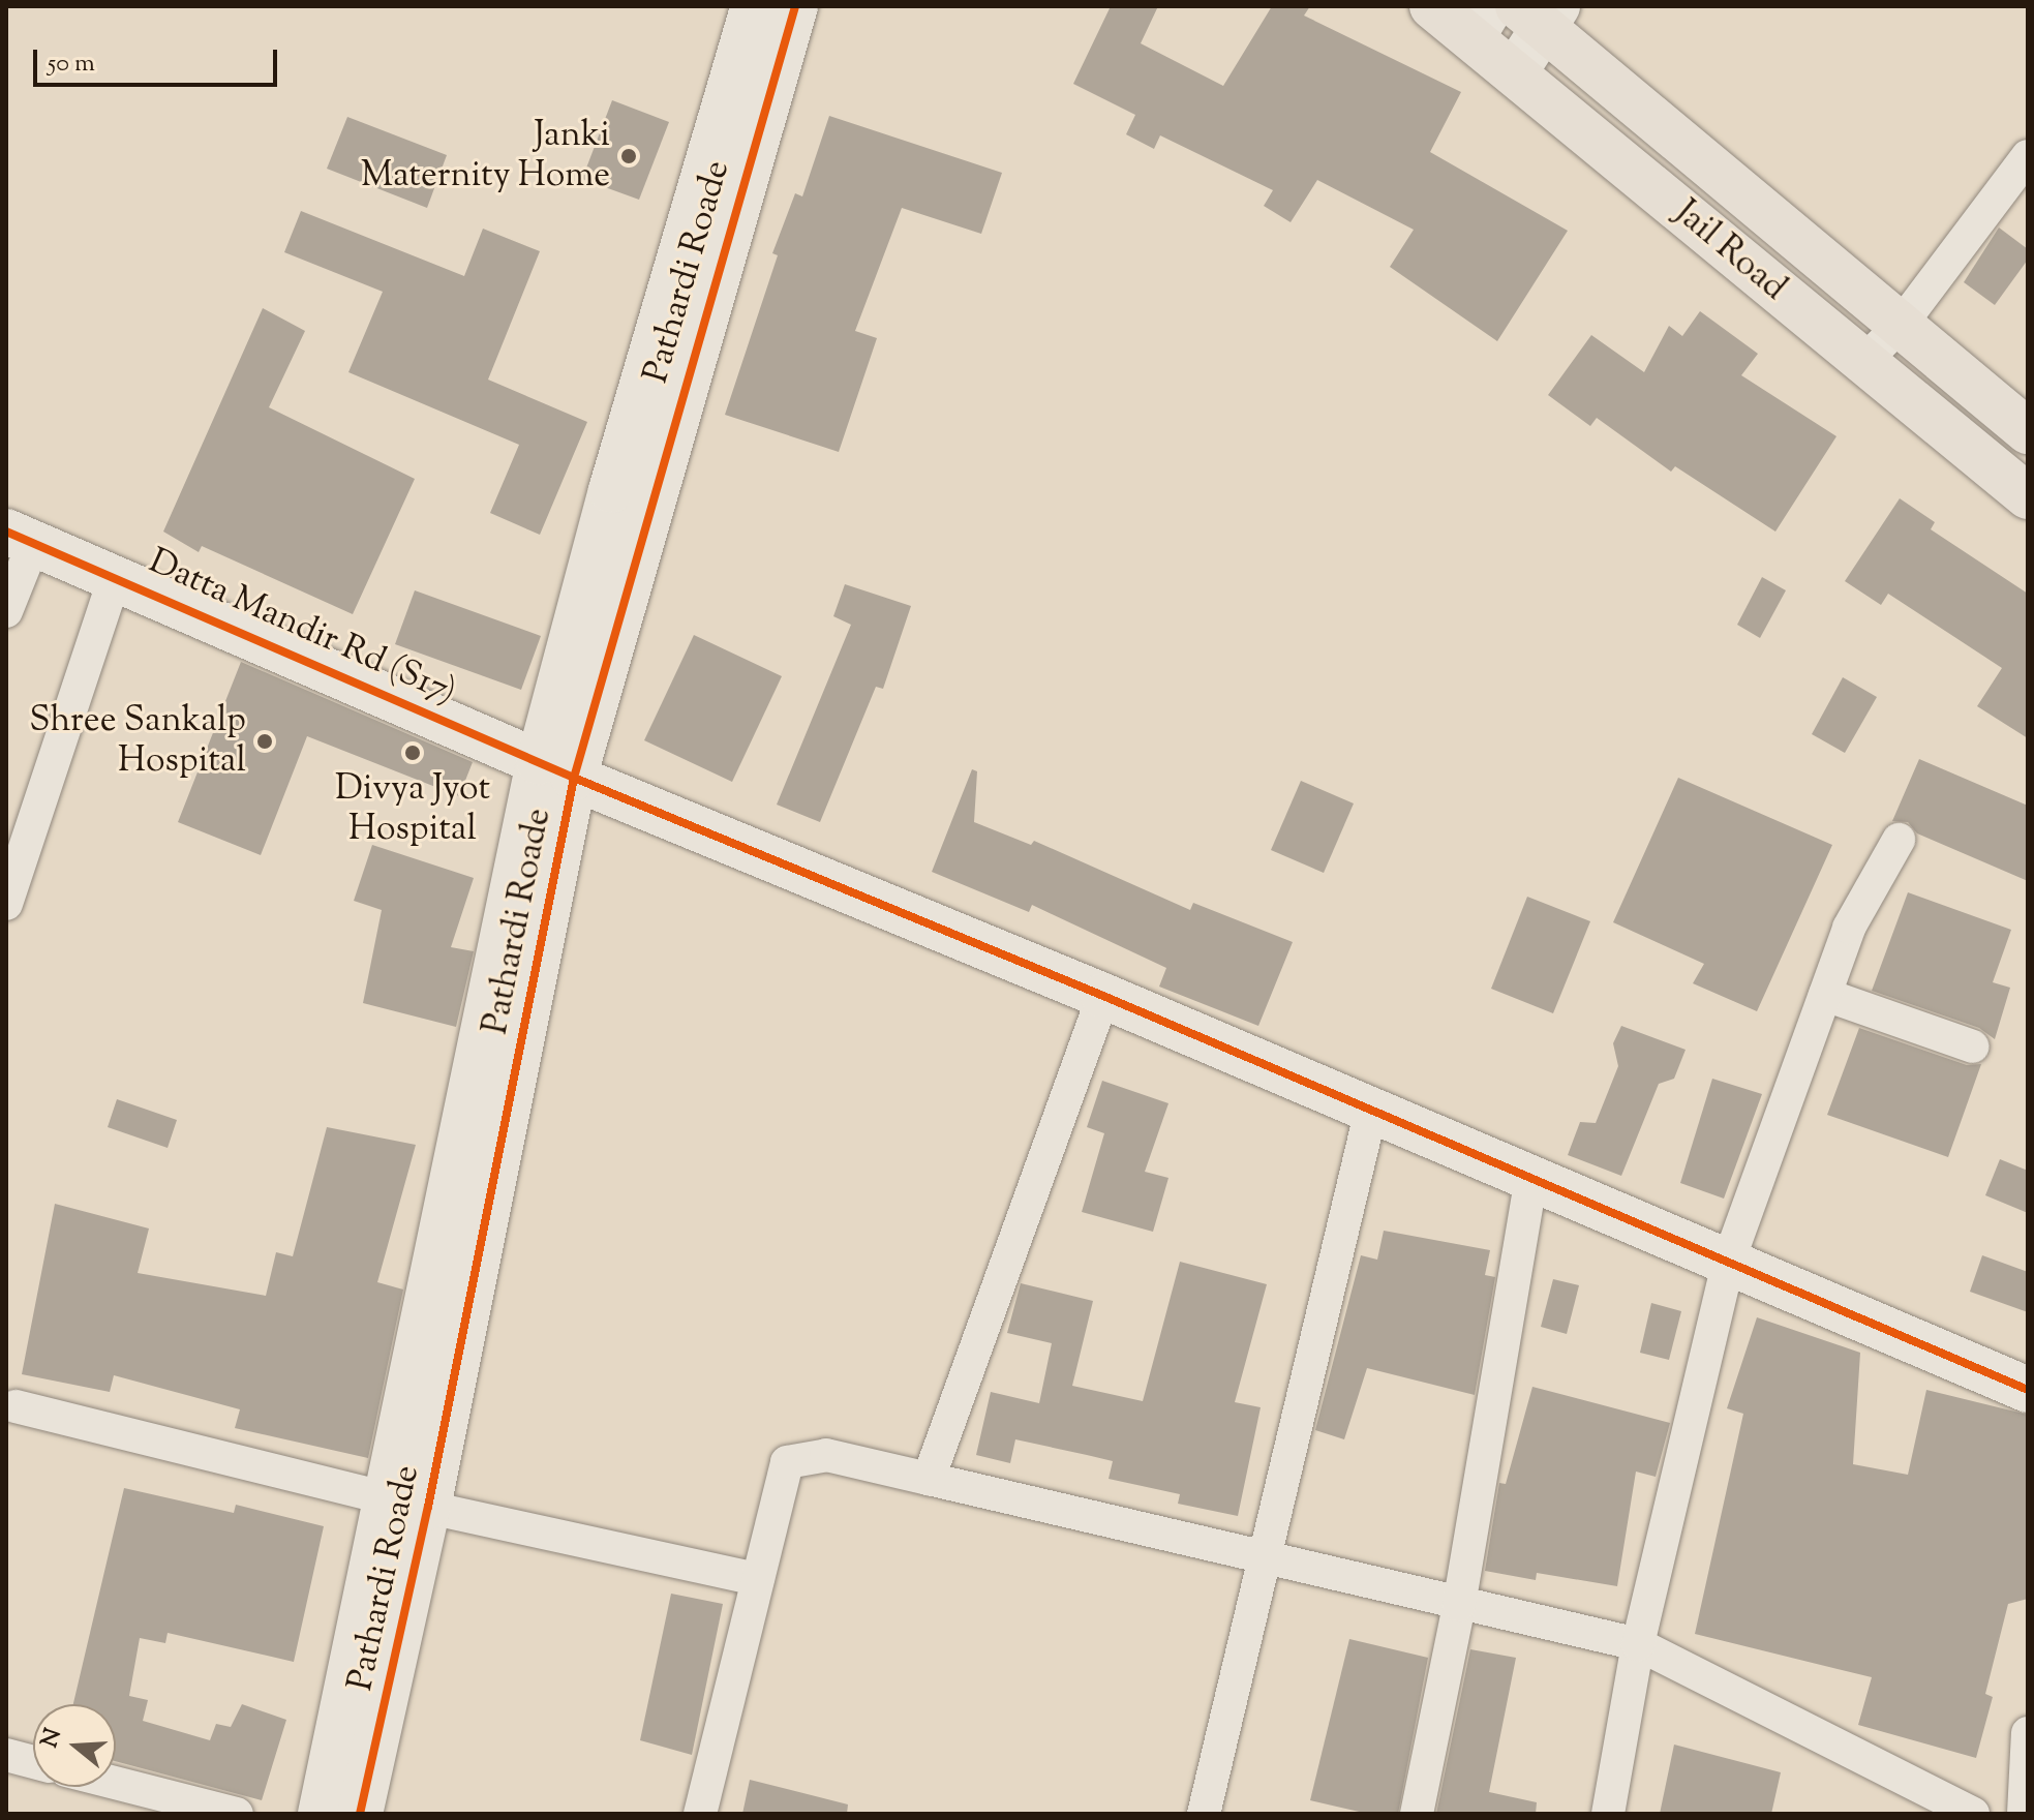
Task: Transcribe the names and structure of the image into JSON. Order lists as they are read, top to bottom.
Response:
{
  "streets": {
    "main road": ["Jail Road"],
    "street": ["Pathardi Roade", "Datta Mandir Rd (S17)"]
  },
  "crossings": [
    ["Pathardi Roade", "Datta Mandir Rd (S17)"]
  ],
  "places": ["Janki Maternity Home", "Shree Sankalp Hospital", "Divya Jyot Hospital"],
  "scale_bar": "50 m",
  "north": "left"
}
